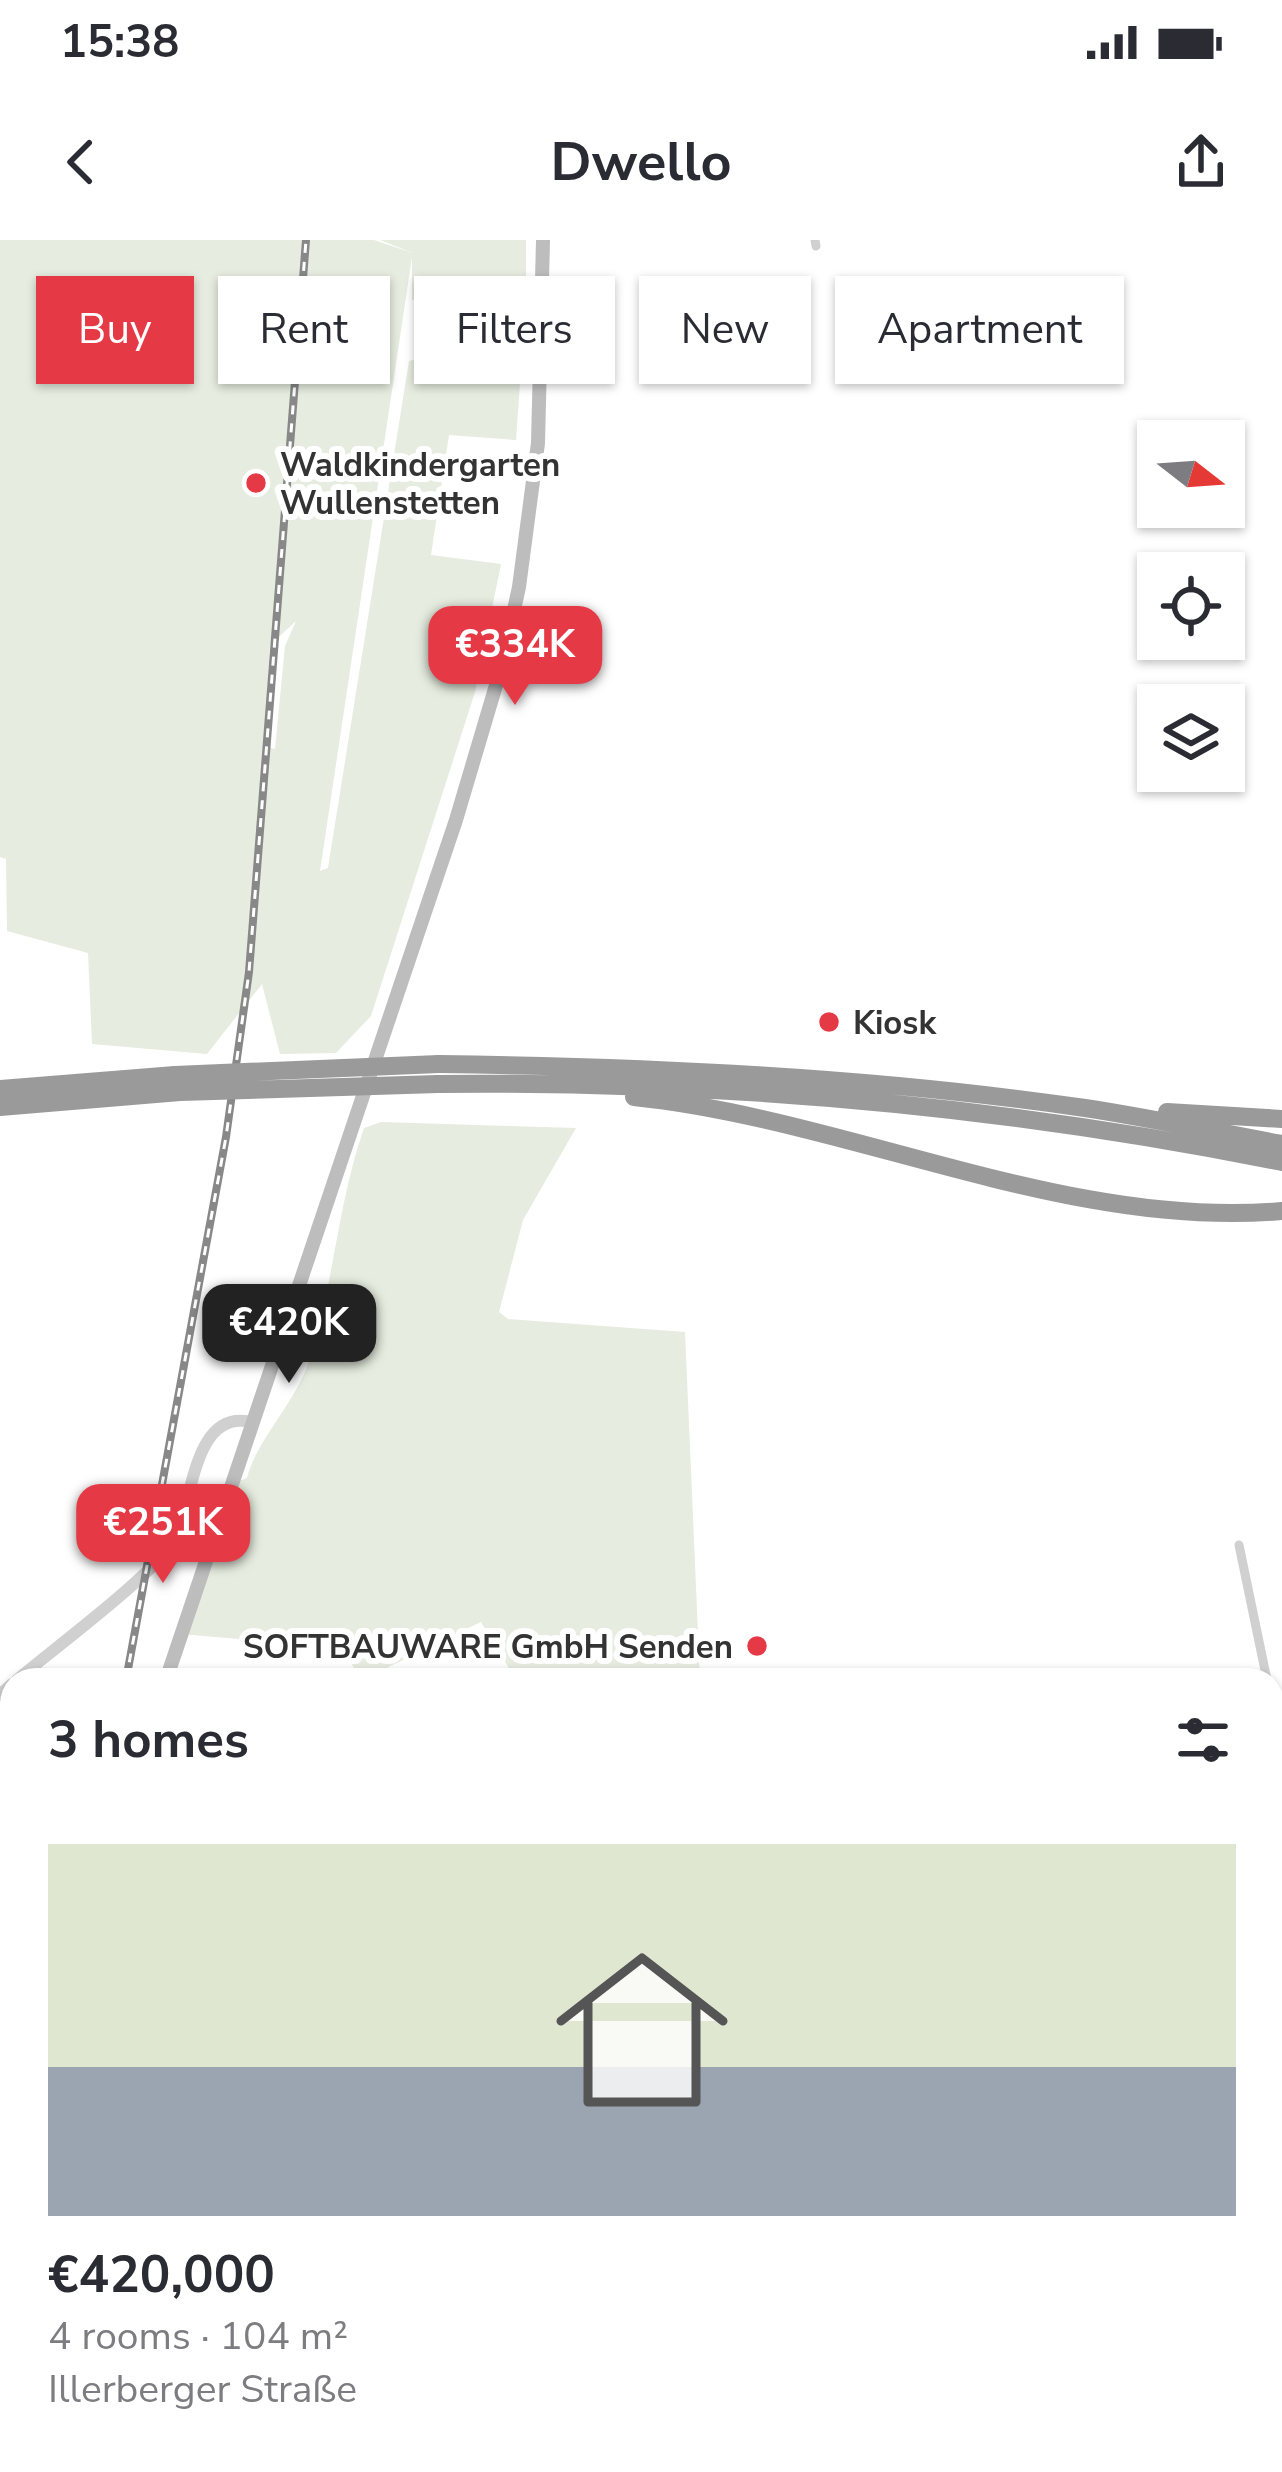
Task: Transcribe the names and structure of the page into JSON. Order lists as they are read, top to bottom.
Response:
{
  "places": ["Waldkindergarten Wullenstetten", "Kiosk", "SOFTBAUWARE GmbH Senden"],
  "north": "right",
  "page": {
    "status": "15:38",
    "header": "Dwello",
    "chip": [
      "Buy",
      "Rent",
      "Filters",
      "New",
      "Apartment"
    ],
    "price": ["€334K", "€420K", "€251K"],
    "heading": "3 homes",
    "list": [
      {
        "name": "€420,000",
        "note": "4 rooms · 104 m² · Illerberger Straße"
      }
    ]
  }
}
